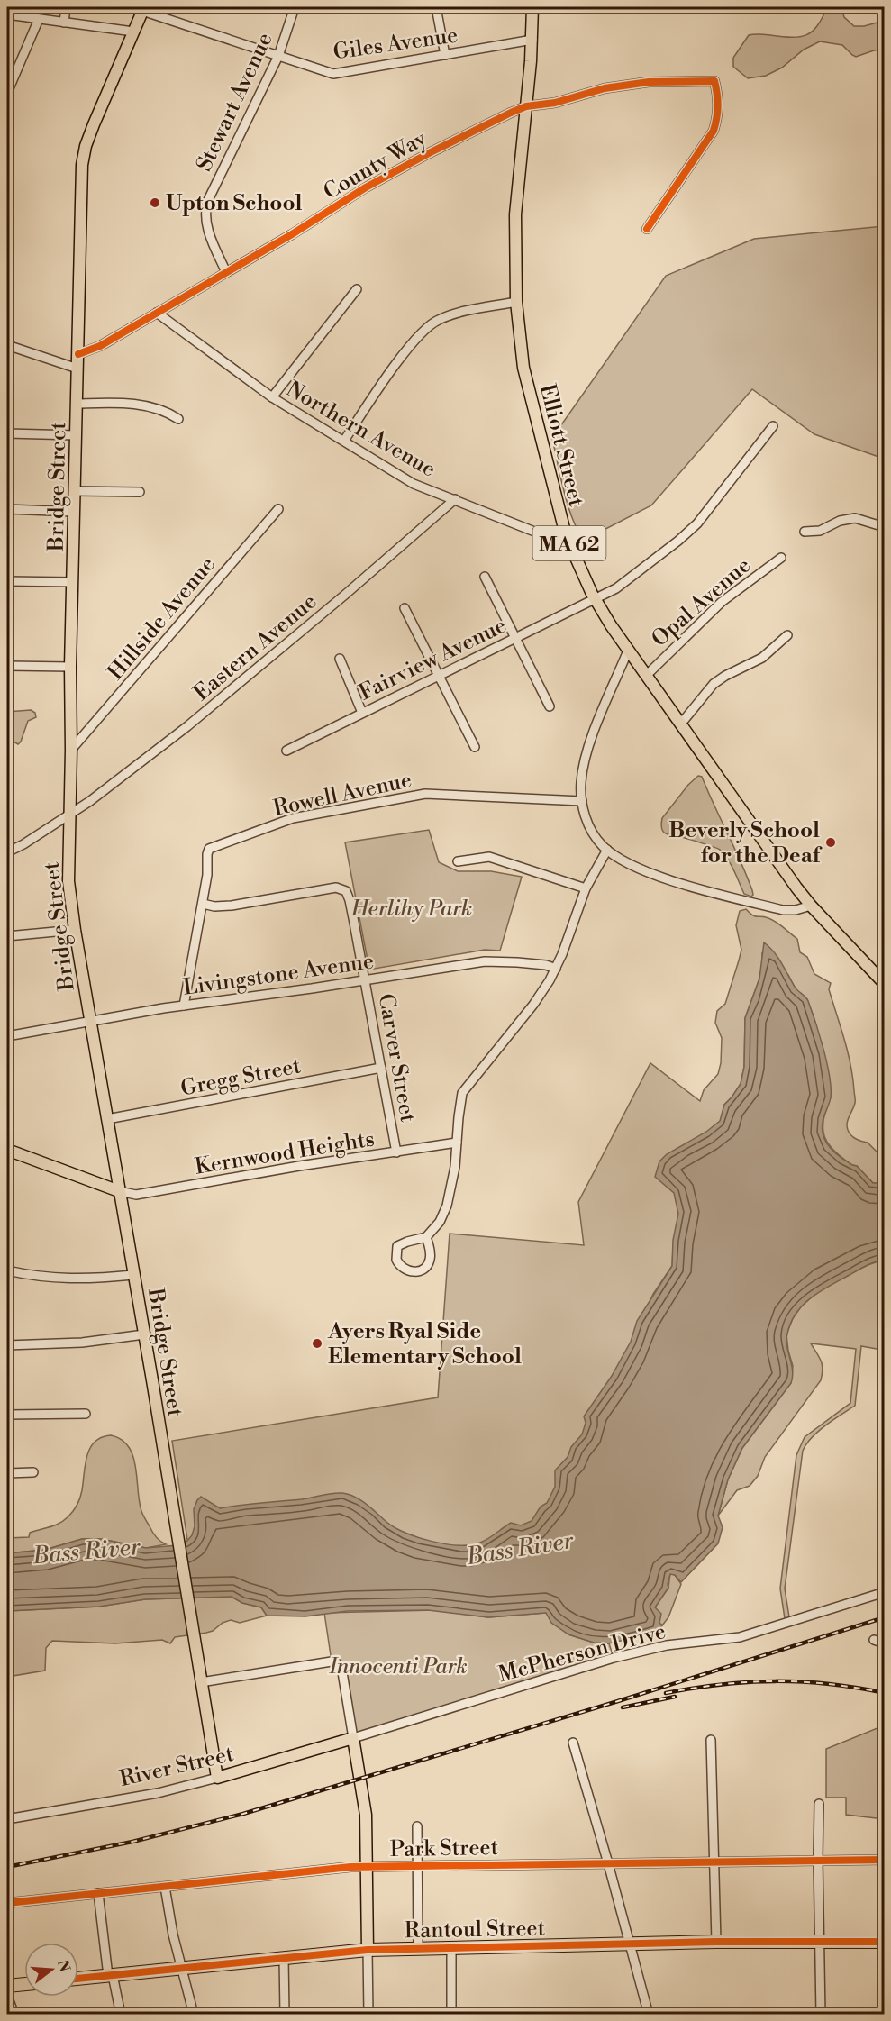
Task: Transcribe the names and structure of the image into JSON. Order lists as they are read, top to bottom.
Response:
{
  "streets": {
    "highway": ["Rantoul Street"],
    "main road": [
      "Elliott Street",
      "Bridge Street",
      "MA 62",
      "River Street"
    ],
    "street": [
      "Giles Avenue",
      "Stewart Avenue",
      "County Way",
      "Northern Avenue",
      "Opal Avenue",
      "Hillside Avenue",
      "Eastern Avenue",
      "Fairview Avenue",
      "Rowell Avenue",
      "Livingstone Avenue",
      "Carver Street",
      "Gregg Street",
      "Kernwood Heights",
      "McPherson Drive",
      "Park Street"
    ]
  },
  "crossings": [
    ["Giles Avenue", "Stewart Avenue"],
    ["Giles Avenue", "Elliott Street"],
    ["Giles Avenue", "Bridge Street"],
    ["Stewart Avenue", "County Way"],
    ["County Way", "Northern Avenue"],
    ["County Way", "Elliott Street"],
    ["County Way", "Bridge Street"],
    ["Northern Avenue", "Elliott Street"],
    ["Northern Avenue", "Eastern Avenue"],
    ["Elliott Street", "Opal Avenue"],
    ["Elliott Street", "Fairview Avenue"],
    ["Bridge Street", "Hillside Avenue"],
    ["Bridge Street", "Eastern Avenue"],
    ["Bridge Street", "Livingstone Avenue"],
    ["Bridge Street", "Gregg Street"],
    ["Bridge Street", "Kernwood Heights"],
    ["Bridge Street", "River Street"],
    ["Rowell Avenue", "Livingstone Avenue"],
    ["Rowell Avenue", "Carver Street"],
    ["Livingstone Avenue", "Carver Street"],
    ["Carver Street", "Gregg Street"],
    ["Carver Street", "Kernwood Heights"],
    ["McPherson Drive", "River Street"]
  ],
  "water": ["Bass River"],
  "parks": ["Herlihy Park", "Innocenti Park"],
  "places": ["Upton School", "Beverly School for the Deaf", "Ayers Ryal Side Elementary School"],
  "north": "right"
}
